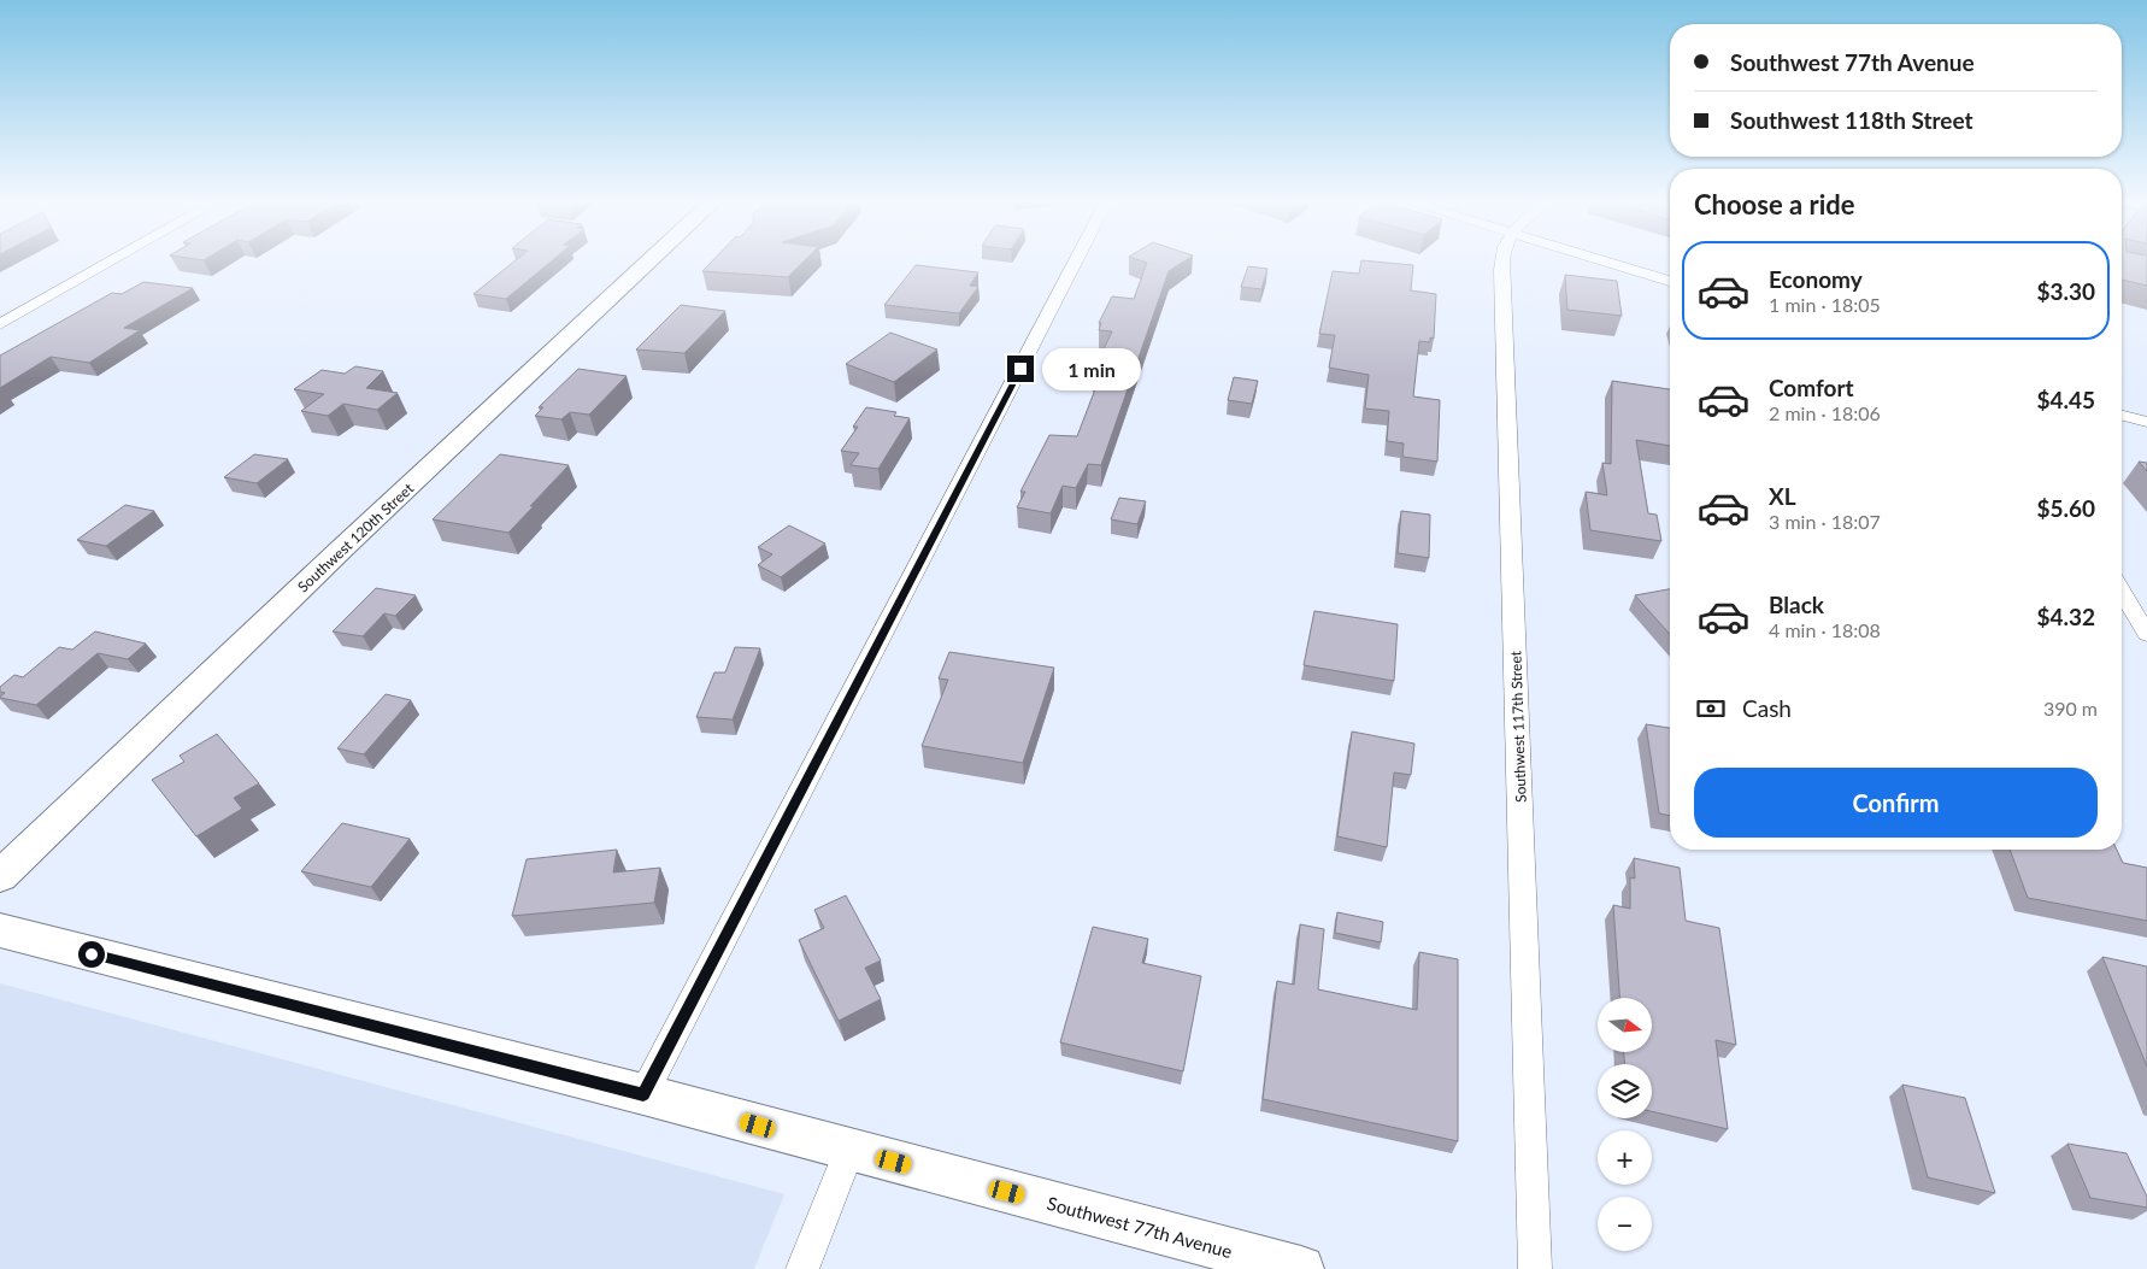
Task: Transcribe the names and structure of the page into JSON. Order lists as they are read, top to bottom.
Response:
{
  "streets": {
    "street": ["Southwest 120th Street", "Southwest 117th Street", "Southwest 77th Avenue"]
  },
  "north": "right",
  "page": {
    "banner": ["Southwest 77th Avenue", "Southwest 118th Street"],
    "heading": "Choose a ride",
    "list": [
      {
        "name": "Economy",
        "note": "1 min · 18:05",
        "value": "$3.30"
      },
      {
        "name": "Comfort",
        "note": "2 min · 18:06",
        "value": "$4.45"
      },
      {
        "name": "XL",
        "note": "3 min · 18:07",
        "value": "$5.60"
      },
      {
        "name": "Black",
        "note": "4 min · 18:08",
        "value": "$4.32"
      }
    ],
    "bubble": "1 min",
    "pay": ["Cash", "390 m"],
    "buttons": "Confirm",
    "map_buttons": ["+", "−"]
  }
}
